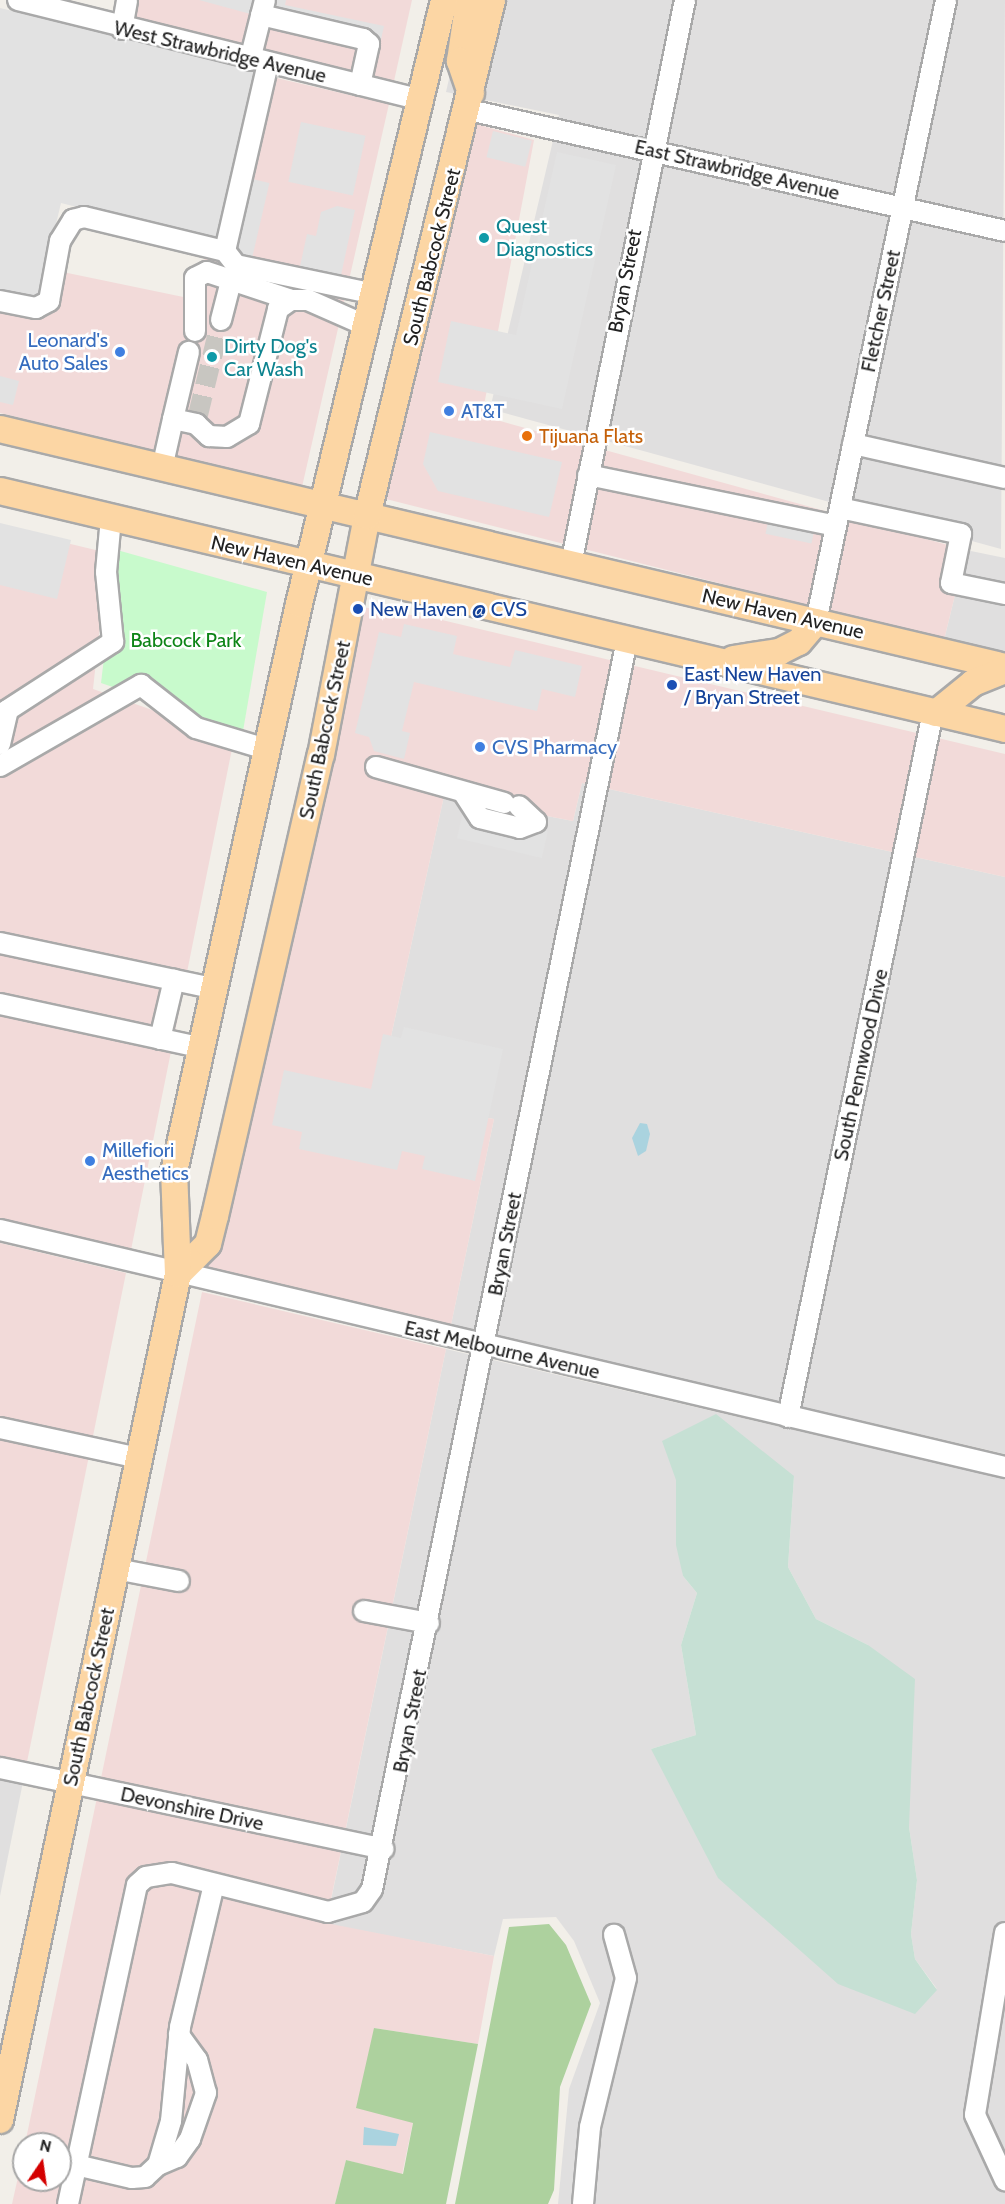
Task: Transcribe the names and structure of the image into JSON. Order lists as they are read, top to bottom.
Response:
{
  "streets": {
    "main road": ["South Babcock Street", "New Haven Avenue"],
    "street": [
      "West Strawbridge Avenue",
      "East Strawbridge Avenue",
      "Bryan Street",
      "Fletcher Street",
      "South Pennwood Drive",
      "East Melbourne Avenue",
      "Devonshire Drive"
    ]
  },
  "crossings": [
    ["West Strawbridge Avenue", "South Babcock Street"],
    ["East Strawbridge Avenue", "South Babcock Street"],
    ["East Strawbridge Avenue", "Bryan Street"],
    ["East Strawbridge Avenue", "Fletcher Street"],
    ["South Babcock Street", "New Haven Avenue"],
    ["South Babcock Street", "East Melbourne Avenue"],
    ["South Babcock Street", "Devonshire Drive"],
    ["Bryan Street", "New Haven Avenue"],
    ["Bryan Street", "East Melbourne Avenue"],
    ["Bryan Street", "Devonshire Drive"],
    ["Fletcher Street", "New Haven Avenue"],
    ["New Haven Avenue", "South Pennwood Drive"],
    ["South Pennwood Drive", "East Melbourne Avenue"]
  ],
  "parks": ["Babcock Park"],
  "places": [
    "Quest Diagnostics",
    "Leonard's Auto Sales",
    "Dirty Dog's Car Wash",
    "AT&T",
    "Tijuana Flats",
    "New Haven @ CVS",
    "East New Haven / Bryan Street",
    "CVS Pharmacy",
    "Millefiori Aesthetics"
  ],
  "north": "top"
}
